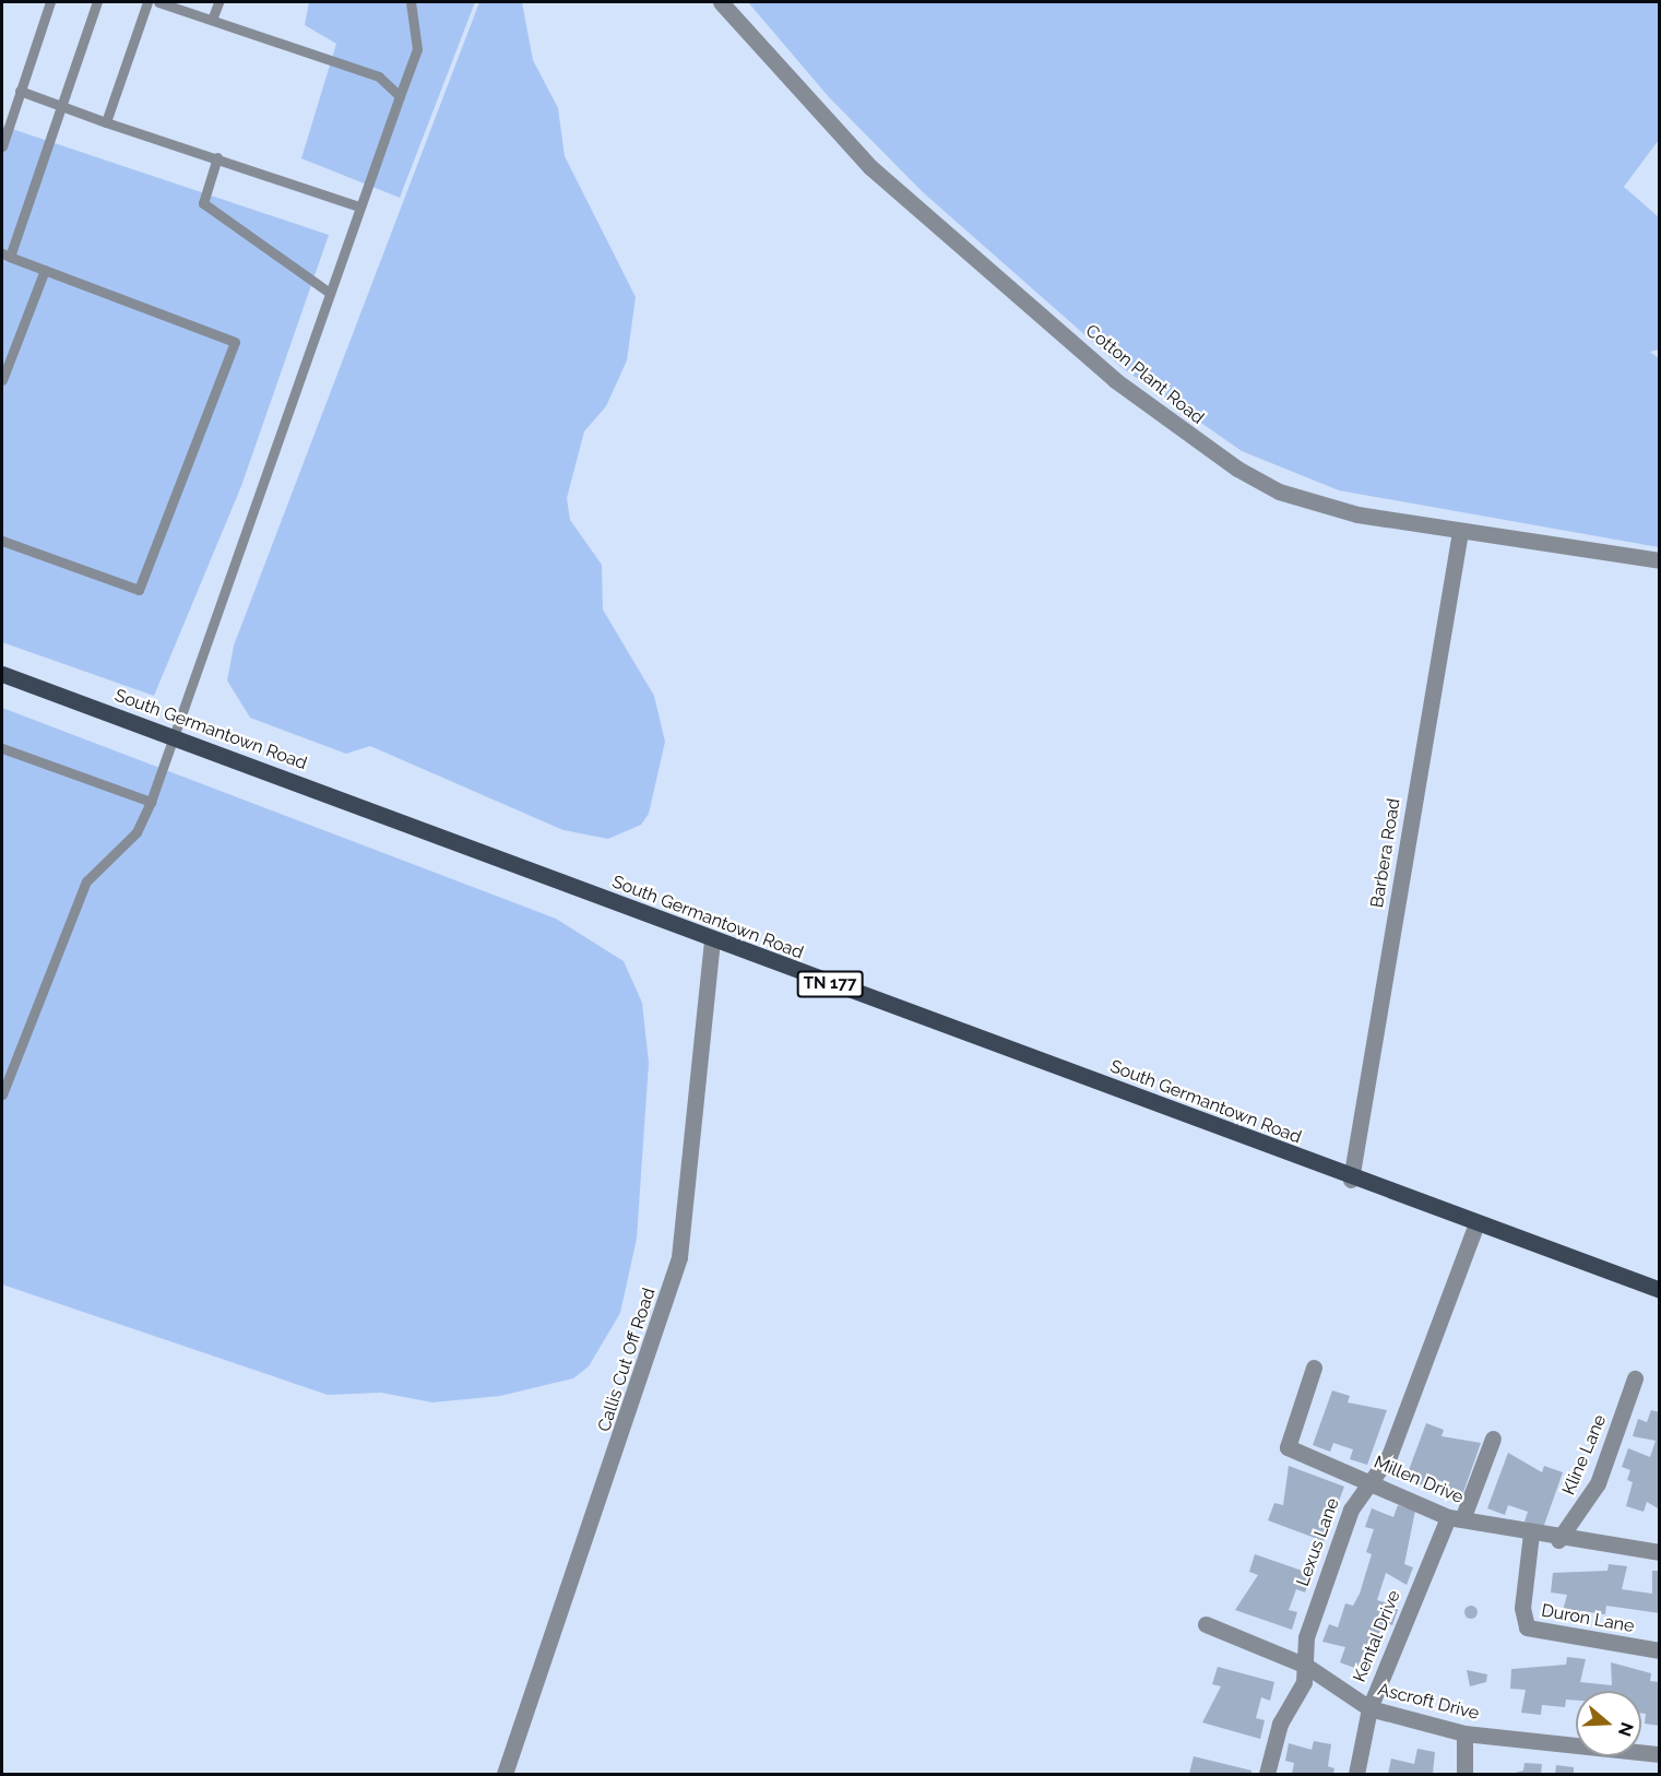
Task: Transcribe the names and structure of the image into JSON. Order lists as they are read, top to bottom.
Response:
{
  "streets": {
    "main road": ["South Germantown Road", "TN 177"],
    "street": [
      "Cotton Plant Road",
      "Barbera Road",
      "Callis Cut Off Road",
      "Kline Lane",
      "Millen Drive",
      "Lexus Lane",
      "Duron Lane",
      "Kental Drive",
      "Ascroft Drive"
    ]
  },
  "crossings": [
    ["Cotton Plant Road", "Barbera Road"],
    ["South Germantown Road", "Barbera Road"],
    ["South Germantown Road", "Callis Cut Off Road"],
    ["South Germantown Road", "Lexus Lane"],
    ["Kline Lane", "Millen Drive"],
    ["Millen Drive", "Lexus Lane"],
    ["Millen Drive", "Duron Lane"],
    ["Millen Drive", "Kental Drive"],
    ["Lexus Lane", "Ascroft Drive"],
    ["Kental Drive", "Ascroft Drive"]
  ],
  "north": "right"
}
